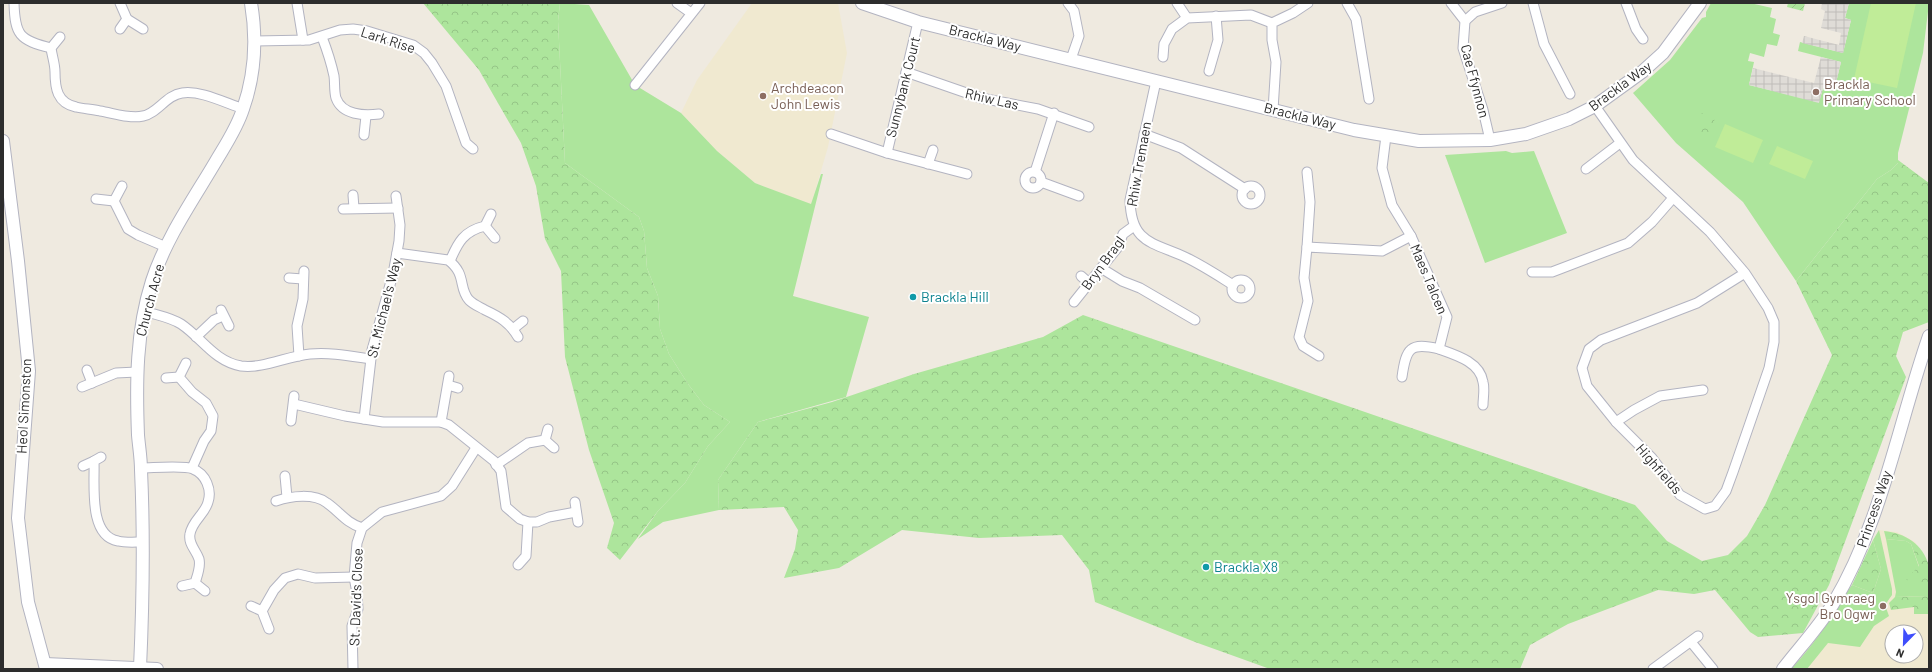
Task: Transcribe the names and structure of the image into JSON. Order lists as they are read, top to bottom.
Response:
{
  "streets": {
    "street": [
      "Brackla Way",
      "Lark Rise",
      "Cae Ffynnon",
      "Sunnybank Court",
      "Rhiw Las",
      "Rhiw Tremaen",
      "Bryn Bragl",
      "Maes Talcen",
      "Church Acre",
      "St. Michael's Way",
      "Heol Simonston",
      "Highfields",
      "Princess Way",
      "St. David's Close"
    ]
  },
  "crossings": [
    ["Brackla Way", "Cae Ffynnon"],
    ["Brackla Way", "Sunnybank Court"],
    ["Brackla Way", "Rhiw Tremaen"],
    ["Brackla Way", "Maes Talcen"],
    ["Brackla Way", "Highfields"],
    ["Lark Rise", "Church Acre"],
    ["Sunnybank Court", "Rhiw Las"],
    ["Rhiw Tremaen", "Bryn Bragl"]
  ],
  "places": [
    "Brackla Primary School",
    "Archdeacon John Lewis",
    "Brackla Hill",
    "Brackla X8",
    "Ysgol Gymraeg Bro Ogwr"
  ],
  "north": "bottom left"
}
